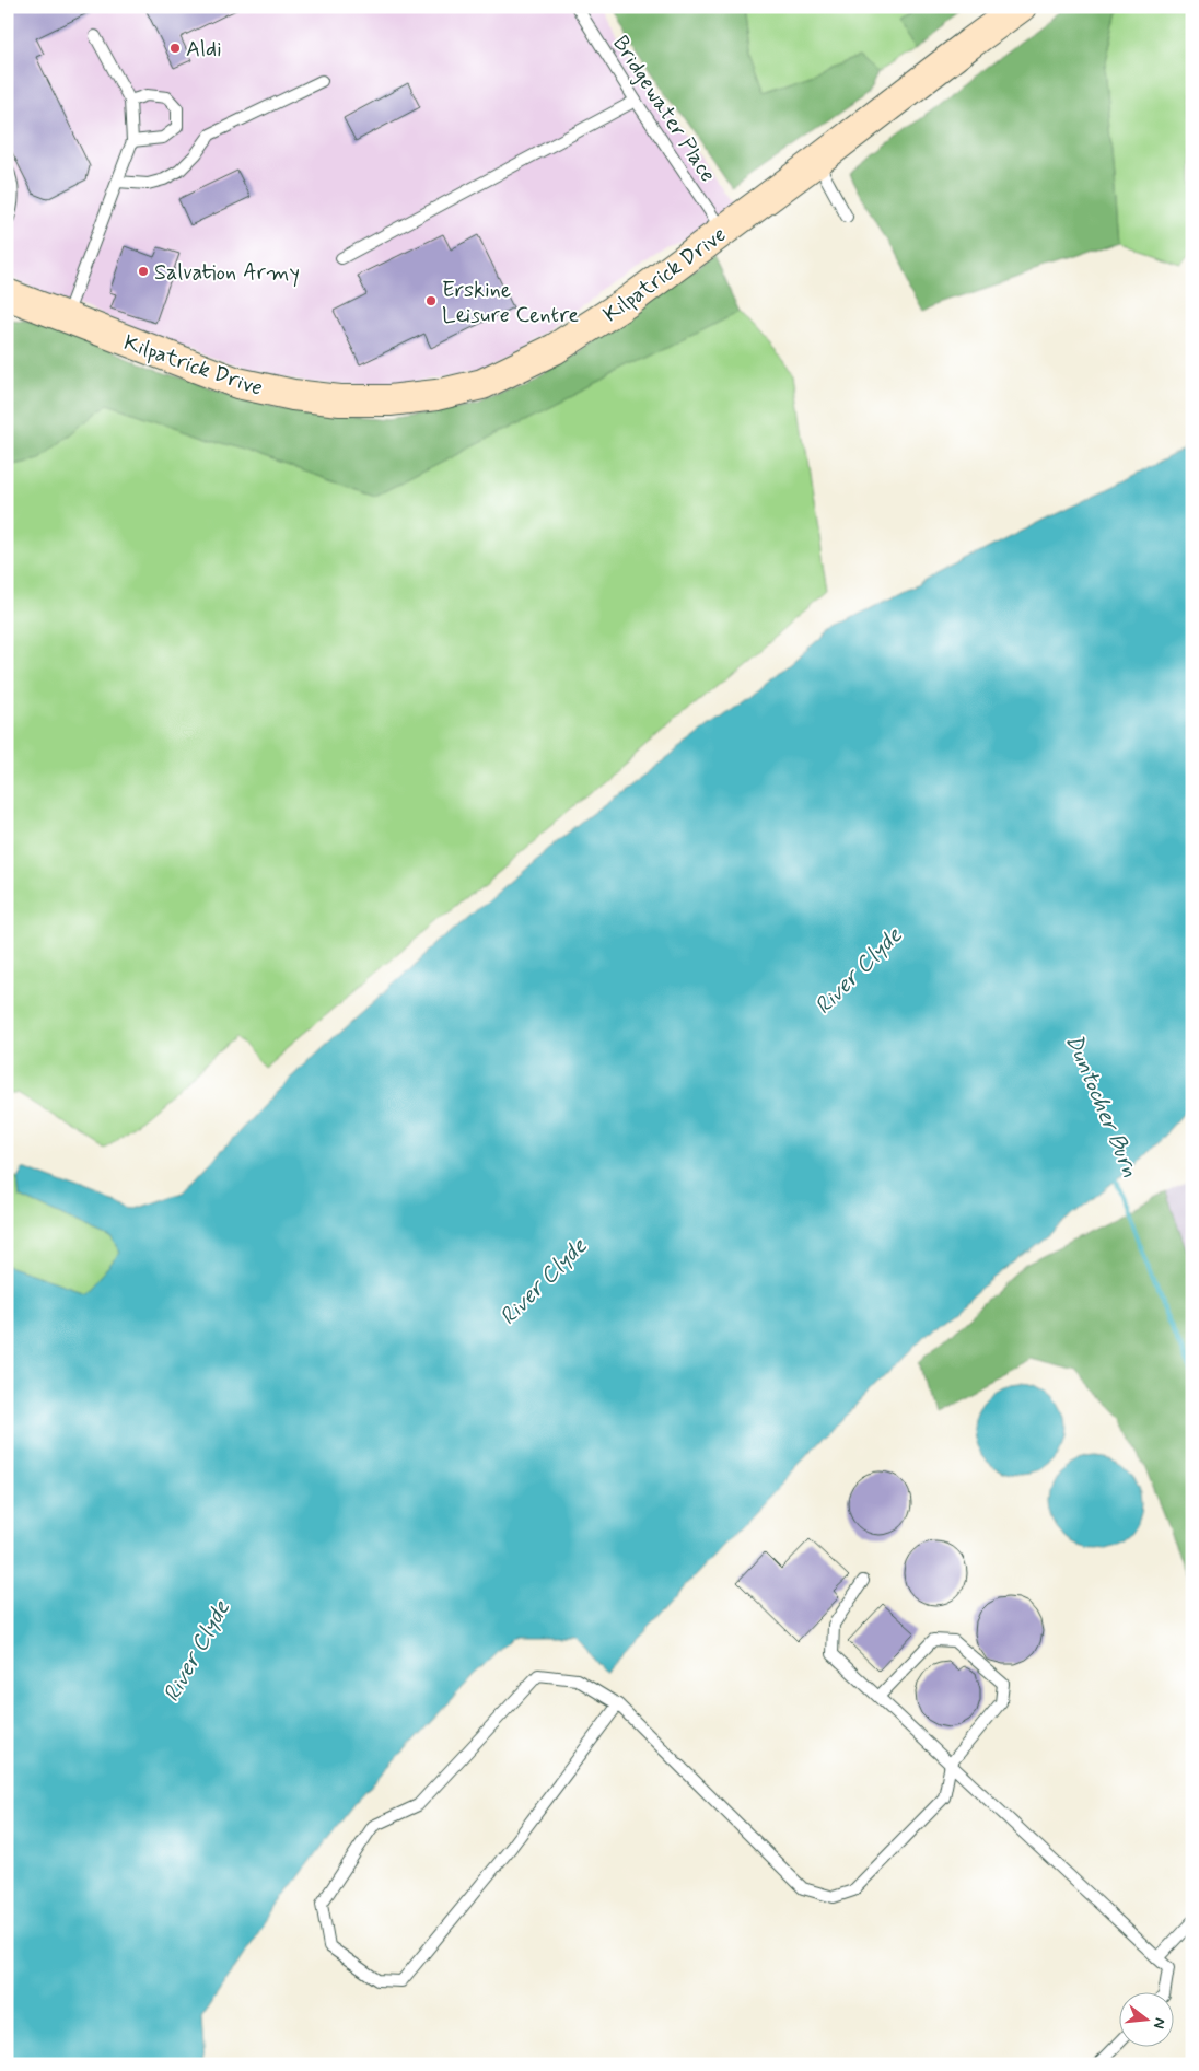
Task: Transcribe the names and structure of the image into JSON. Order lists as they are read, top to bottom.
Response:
{
  "streets": {
    "street": ["Kilpatrick Drive"],
    "lane": ["Bridgewater Place"]
  },
  "crossings": [
    ["Bridgewater Place", "Kilpatrick Drive"]
  ],
  "water": ["River Clyde", "Duntocher Burn"],
  "places": ["Aldi", "Salvation Army", "Erskine Leisure Centre"],
  "north": "right"
}
